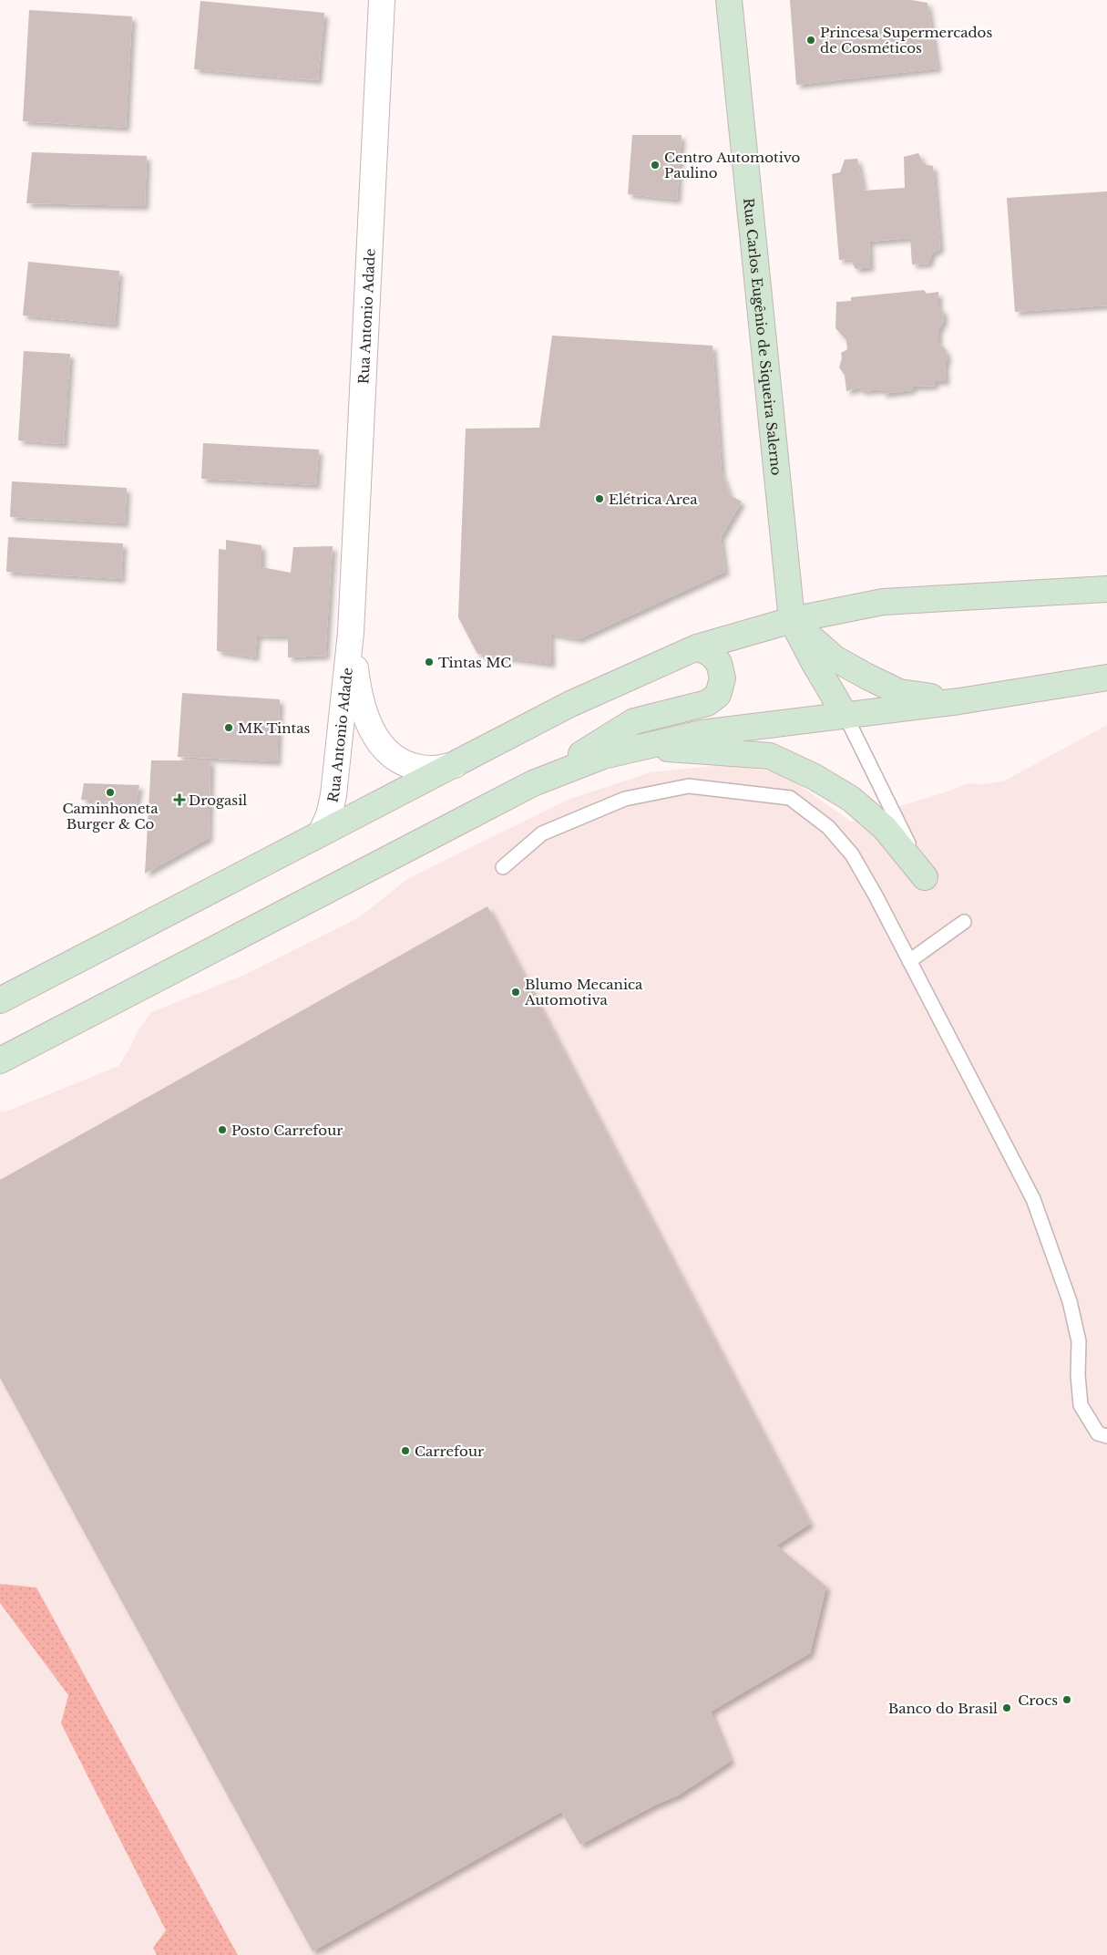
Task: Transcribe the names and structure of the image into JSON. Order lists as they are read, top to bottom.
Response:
{
  "streets": {
    "main road": ["Rua Carlos Eugênio de Siqueira Salerno"],
    "street": ["Rua Antonio Adade"]
  },
  "places": {
    "other": [
      "Princesa Supermercados de Cosméticos",
      "Centro Automotivo Paulino",
      "Elétrica Area",
      "Tintas MC",
      "MK Tintas",
      "Caminhoneta Burger & Co",
      "Blumo Mecanica Automotiva",
      "Posto Carrefour",
      "Carrefour",
      "Crocs",
      "Banco do Brasil"
    ],
    "health": ["Drogasil"]
  }
}
